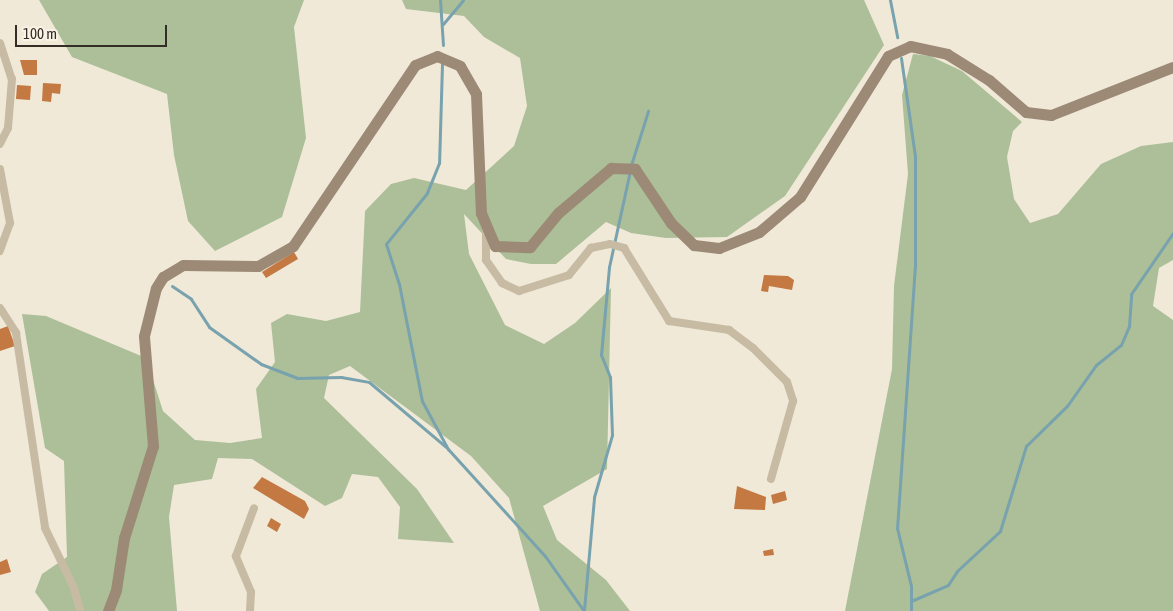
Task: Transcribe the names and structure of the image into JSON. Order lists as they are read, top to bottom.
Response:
{
  "scale_bar": "100 m"
}
